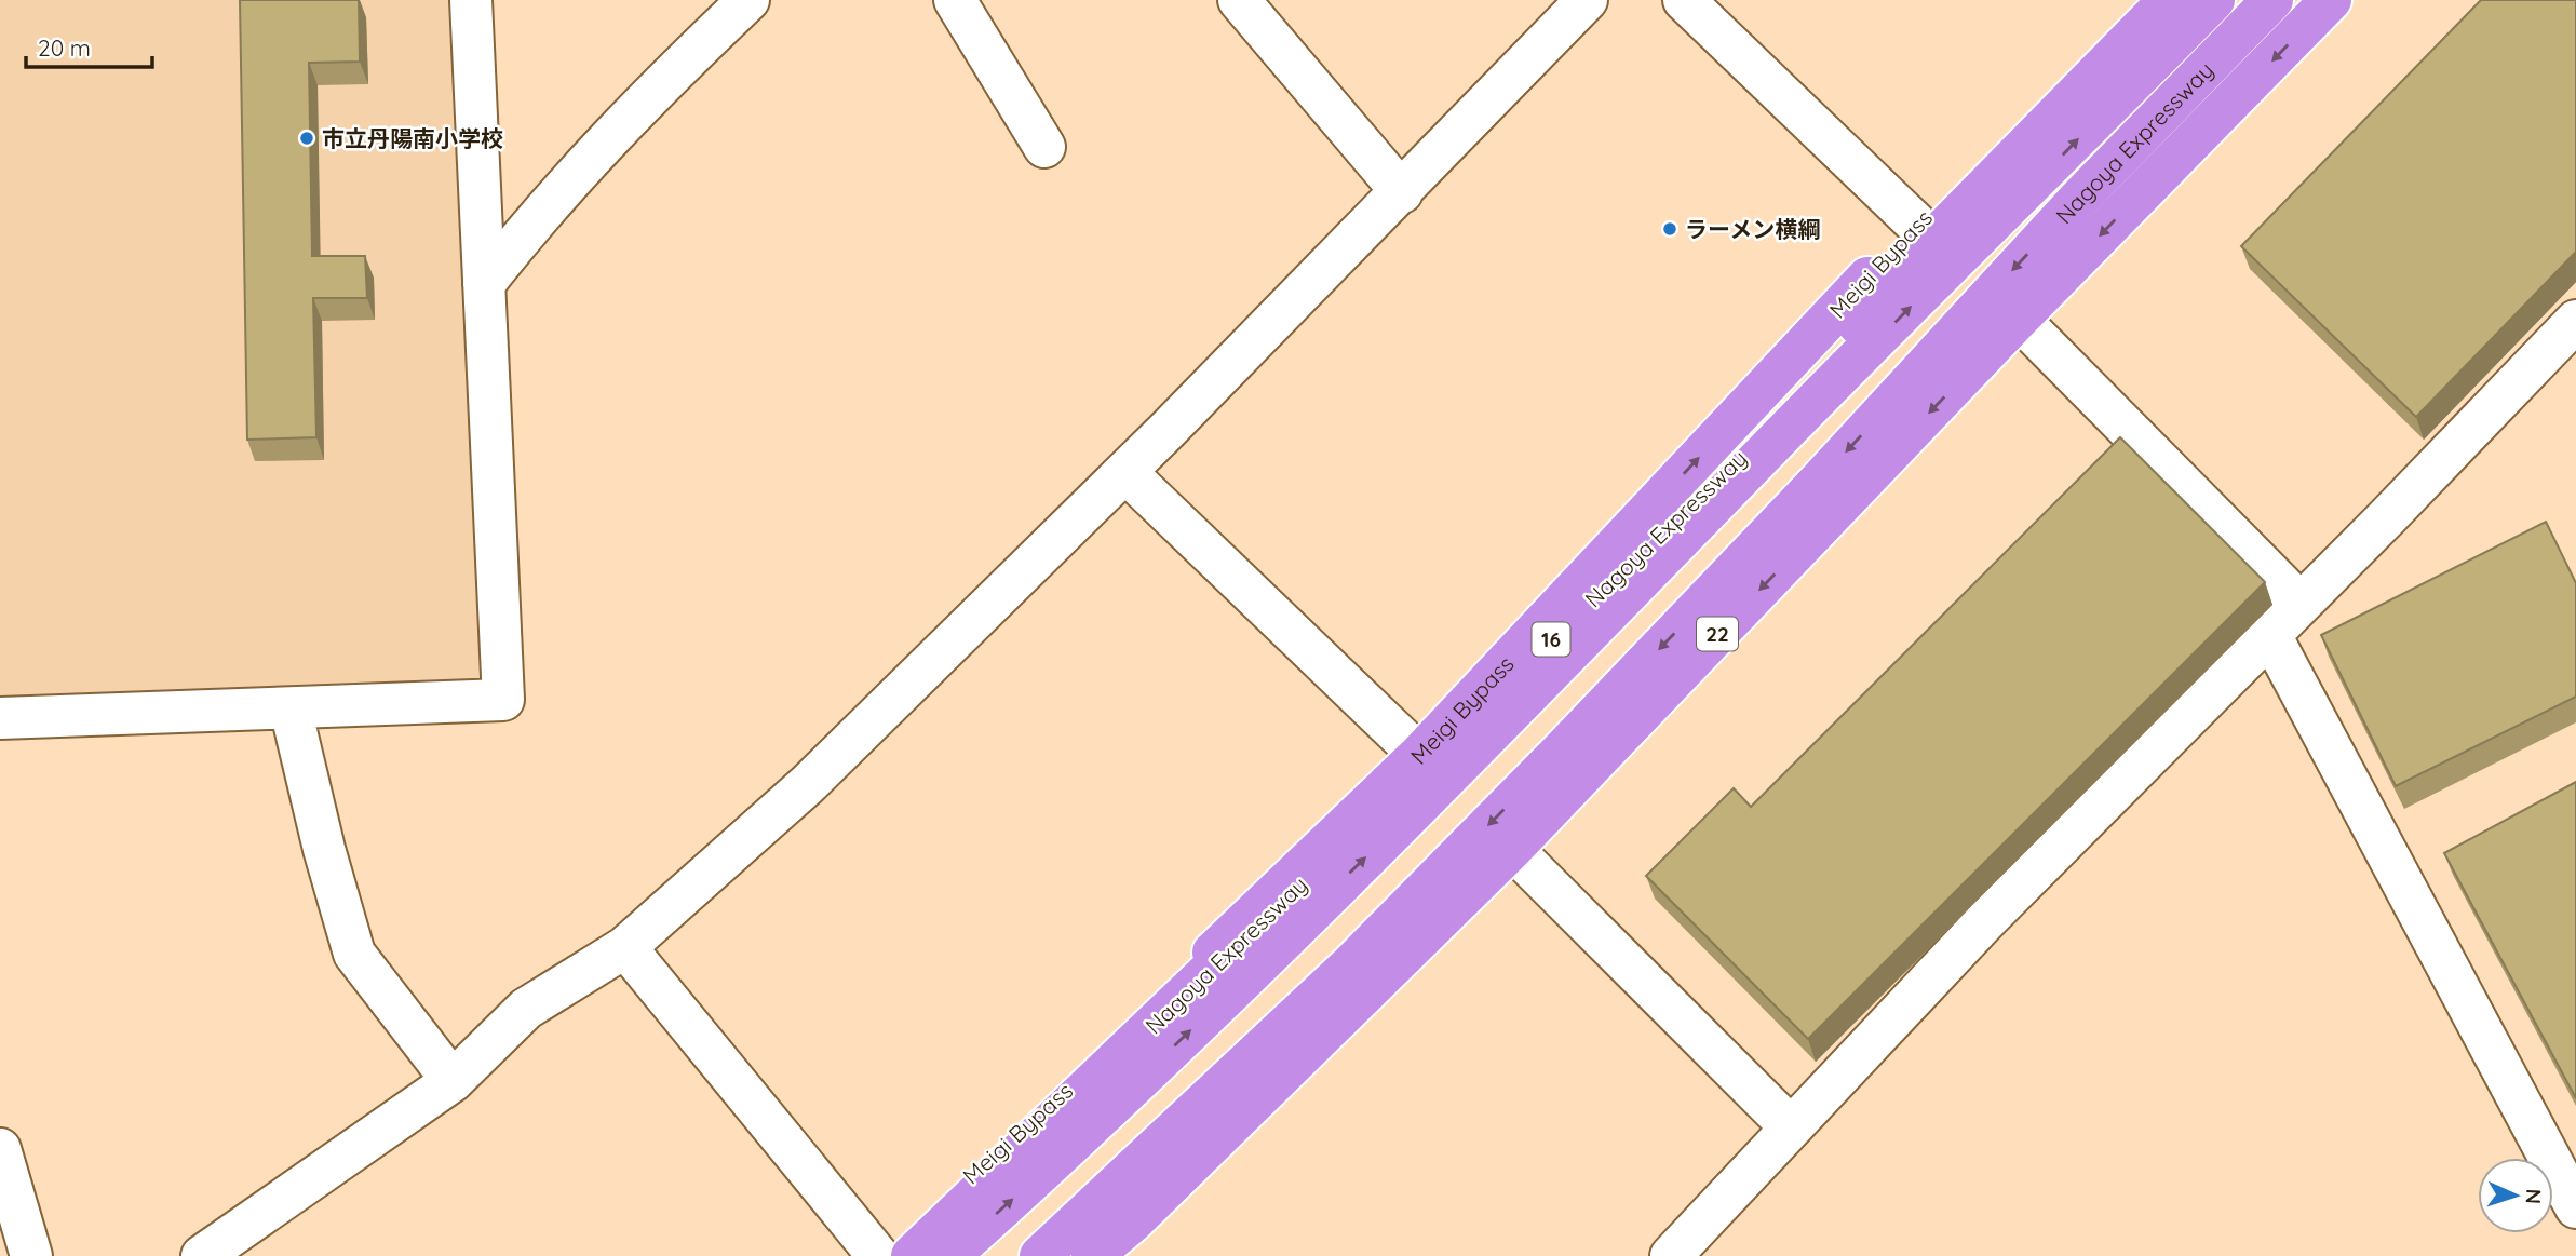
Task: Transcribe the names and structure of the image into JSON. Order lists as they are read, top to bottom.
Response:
{
  "streets": {
    "highway": [
      "Nagoya Expressway",
      "Meigi Bypass",
      "22",
      "16"
    ]
  },
  "places": ["市立丹陽南小学校", "ラーメン横綱"],
  "scale_bar": "20 m",
  "north": "right"
}
